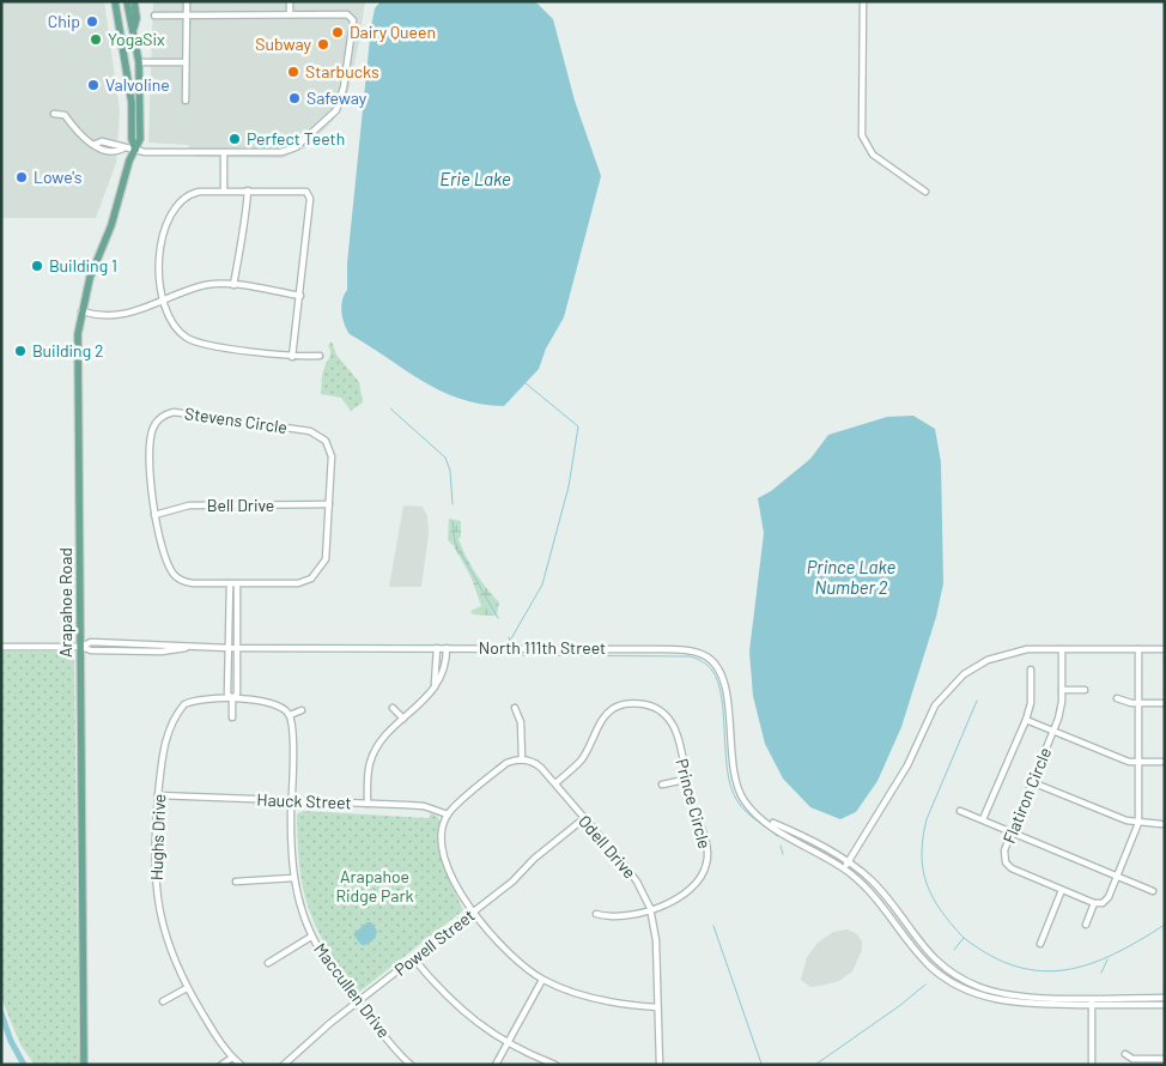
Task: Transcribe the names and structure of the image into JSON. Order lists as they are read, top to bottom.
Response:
{
  "streets": {
    "main road": ["Arapahoe Road"],
    "street": [
      "Stevens Circle",
      "Bell Drive",
      "North 111th Street",
      "Flatiron Circle",
      "Hauck Street",
      "Prince Circle",
      "Hughs Drive",
      "Odell Drive",
      "Powell Street",
      "Maccullen Drive"
    ]
  },
  "crossings": [
    ["Stevens Circle", "Bell Drive"],
    ["Arapahoe Road", "North 111th Street"],
    ["Hauck Street", "Hughs Drive"],
    ["Hauck Street", "Maccullen Drive"],
    ["Prince Circle", "Odell Drive"],
    ["Hughs Drive", "Maccullen Drive"],
    ["Odell Drive", "Powell Street"],
    ["Powell Street", "Maccullen Drive"]
  ],
  "water": ["Erie Lake", "Prince Lake Number 2"],
  "parks": ["Arapahoe Ridge Park"],
  "places": [
    "Chip",
    "Dairy Queen",
    "YogaSix",
    "Subway",
    "Starbucks",
    "Valvoline",
    "Safeway",
    "Perfect Teeth",
    "Lowe's",
    "Building 1",
    "Building 2"
  ]
}
